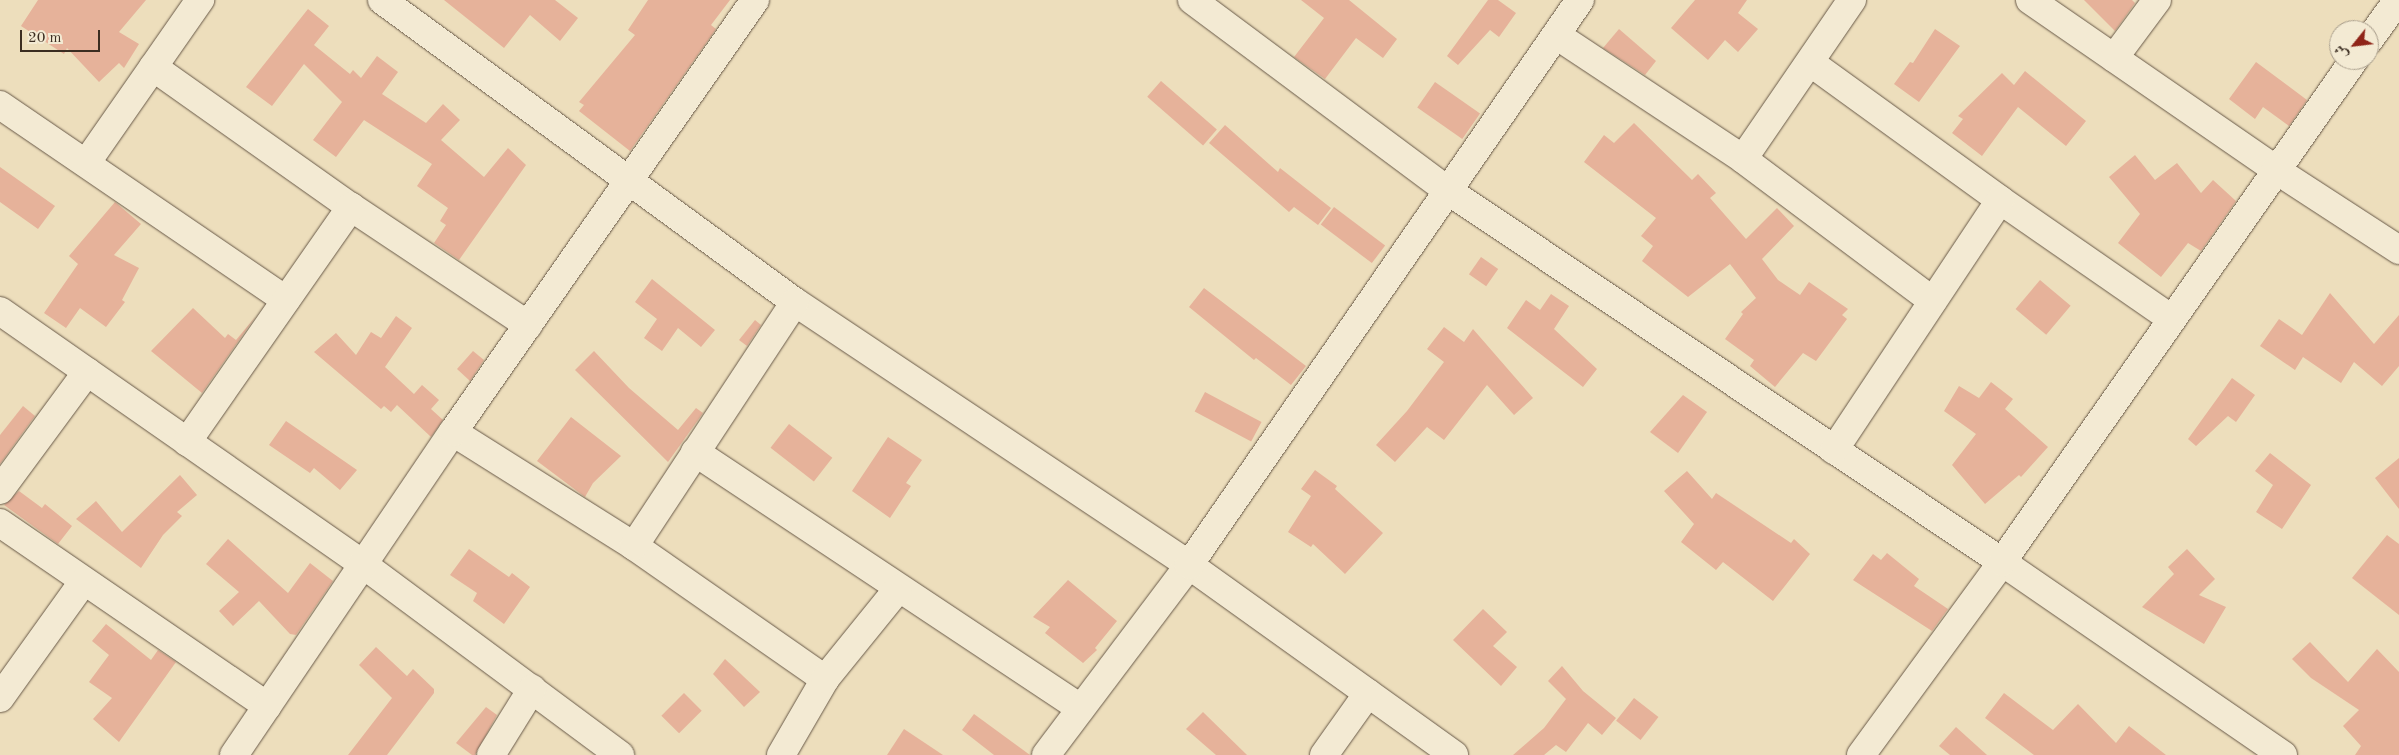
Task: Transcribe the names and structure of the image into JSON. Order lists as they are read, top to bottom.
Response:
{
  "scale_bar": "20 m",
  "north": "bottom left"
}
